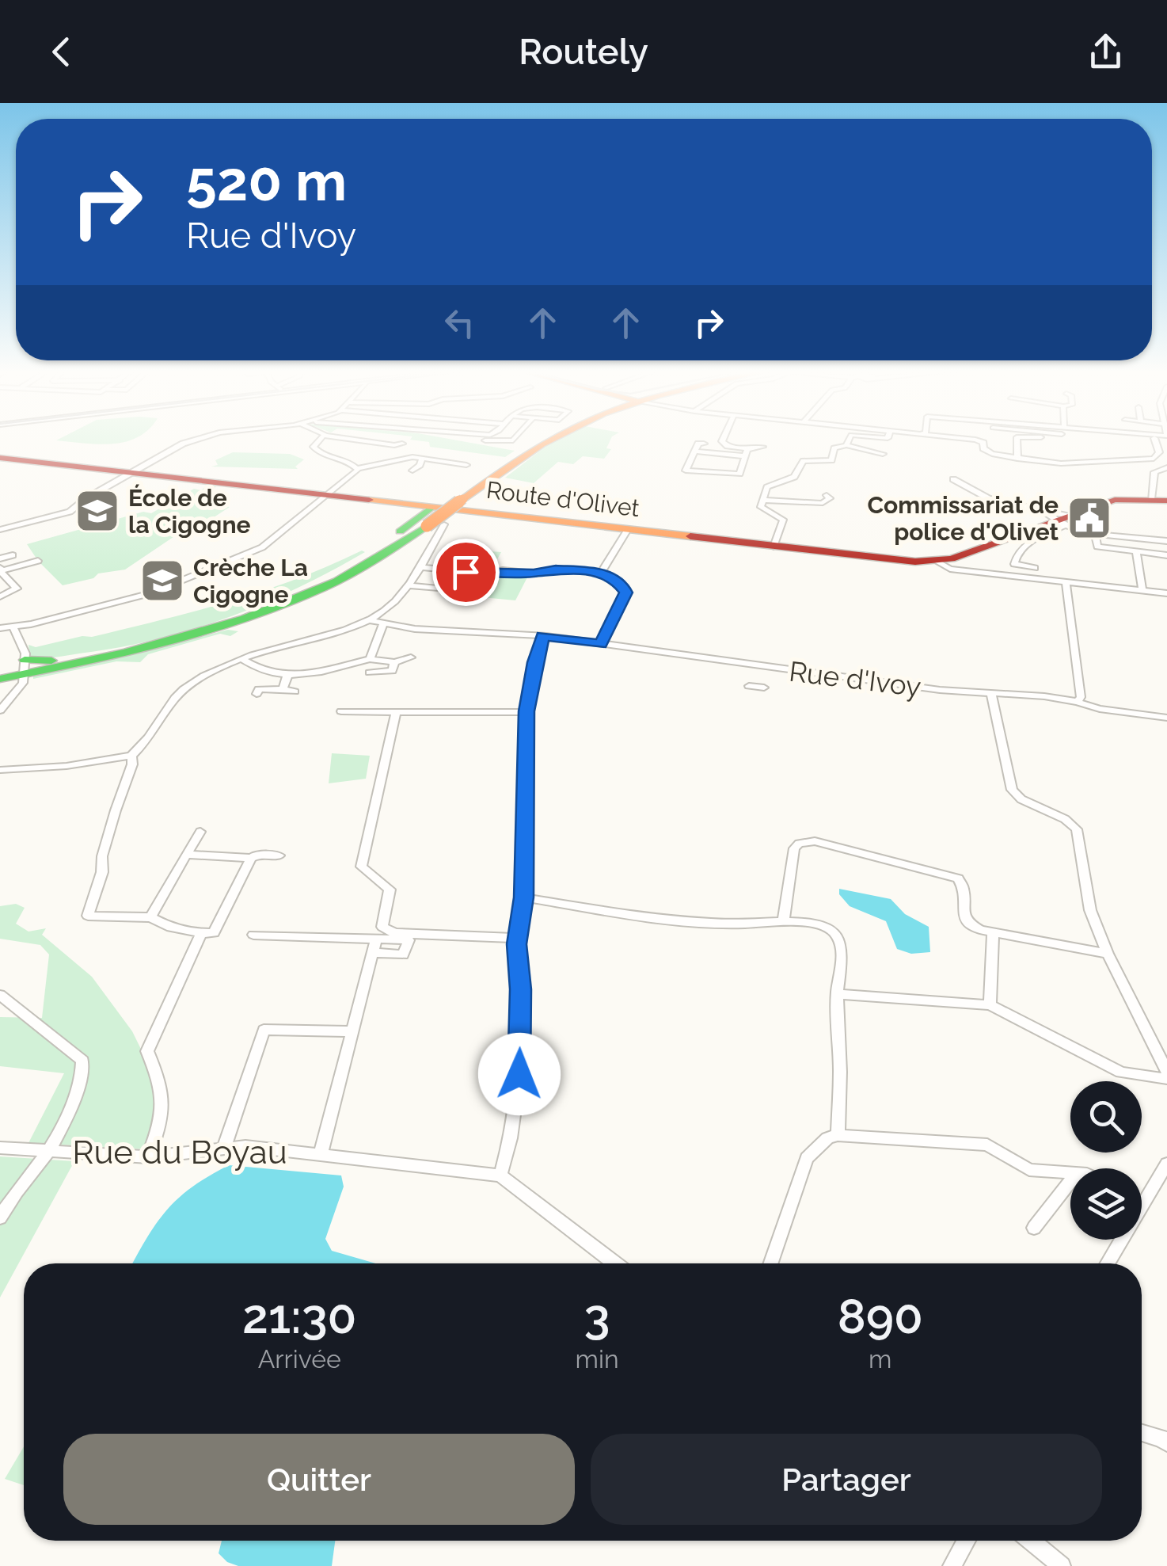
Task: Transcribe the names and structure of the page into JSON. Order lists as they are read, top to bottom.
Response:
{
  "streets": {
    "main road": ["Route d'Olivet"],
    "street": ["Rue d'Ivoy", "Rue du Boyau"]
  },
  "places": {
    "school or university": ["École de la Cigogne", "Crèche La Cigogne"],
    "public building": ["Commissariat de police d'Olivet"]
  },
  "page": {
    "header": "Routely",
    "turn": ["520 m", "Rue d'Ivoy"],
    "eta": [
      "21:30",
      "Arrivée",
      "3",
      "min",
      "890",
      "m"
    ],
    "buttons": ["Quitter", "Partager"]
  }
}
